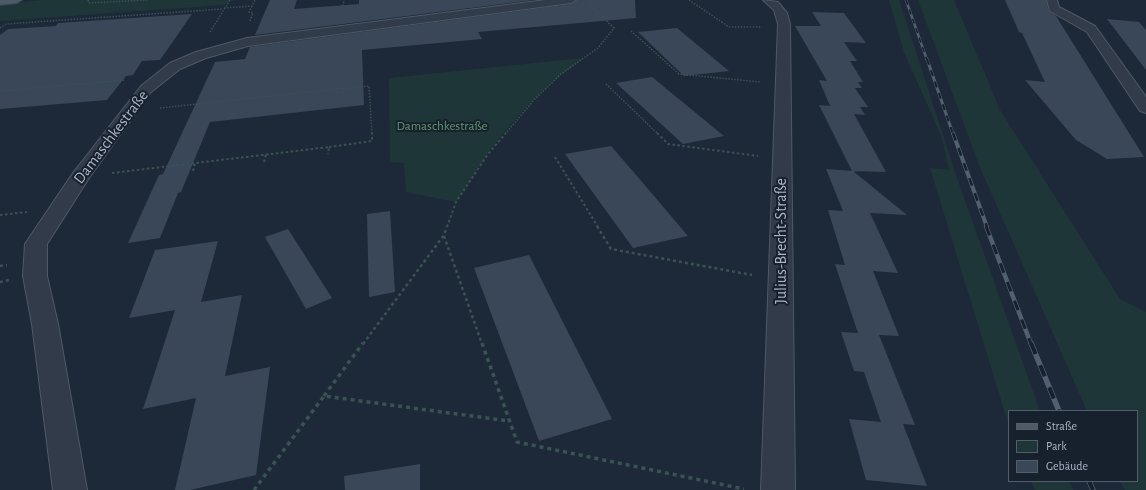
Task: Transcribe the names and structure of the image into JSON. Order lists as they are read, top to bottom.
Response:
{
  "streets": {
    "street": ["Damaschkestraße", "Julius-Brecht-Straße"]
  },
  "parks": ["Damaschkestraße"],
  "legend": ["Straße", "Park", "Gebäude"]
}
